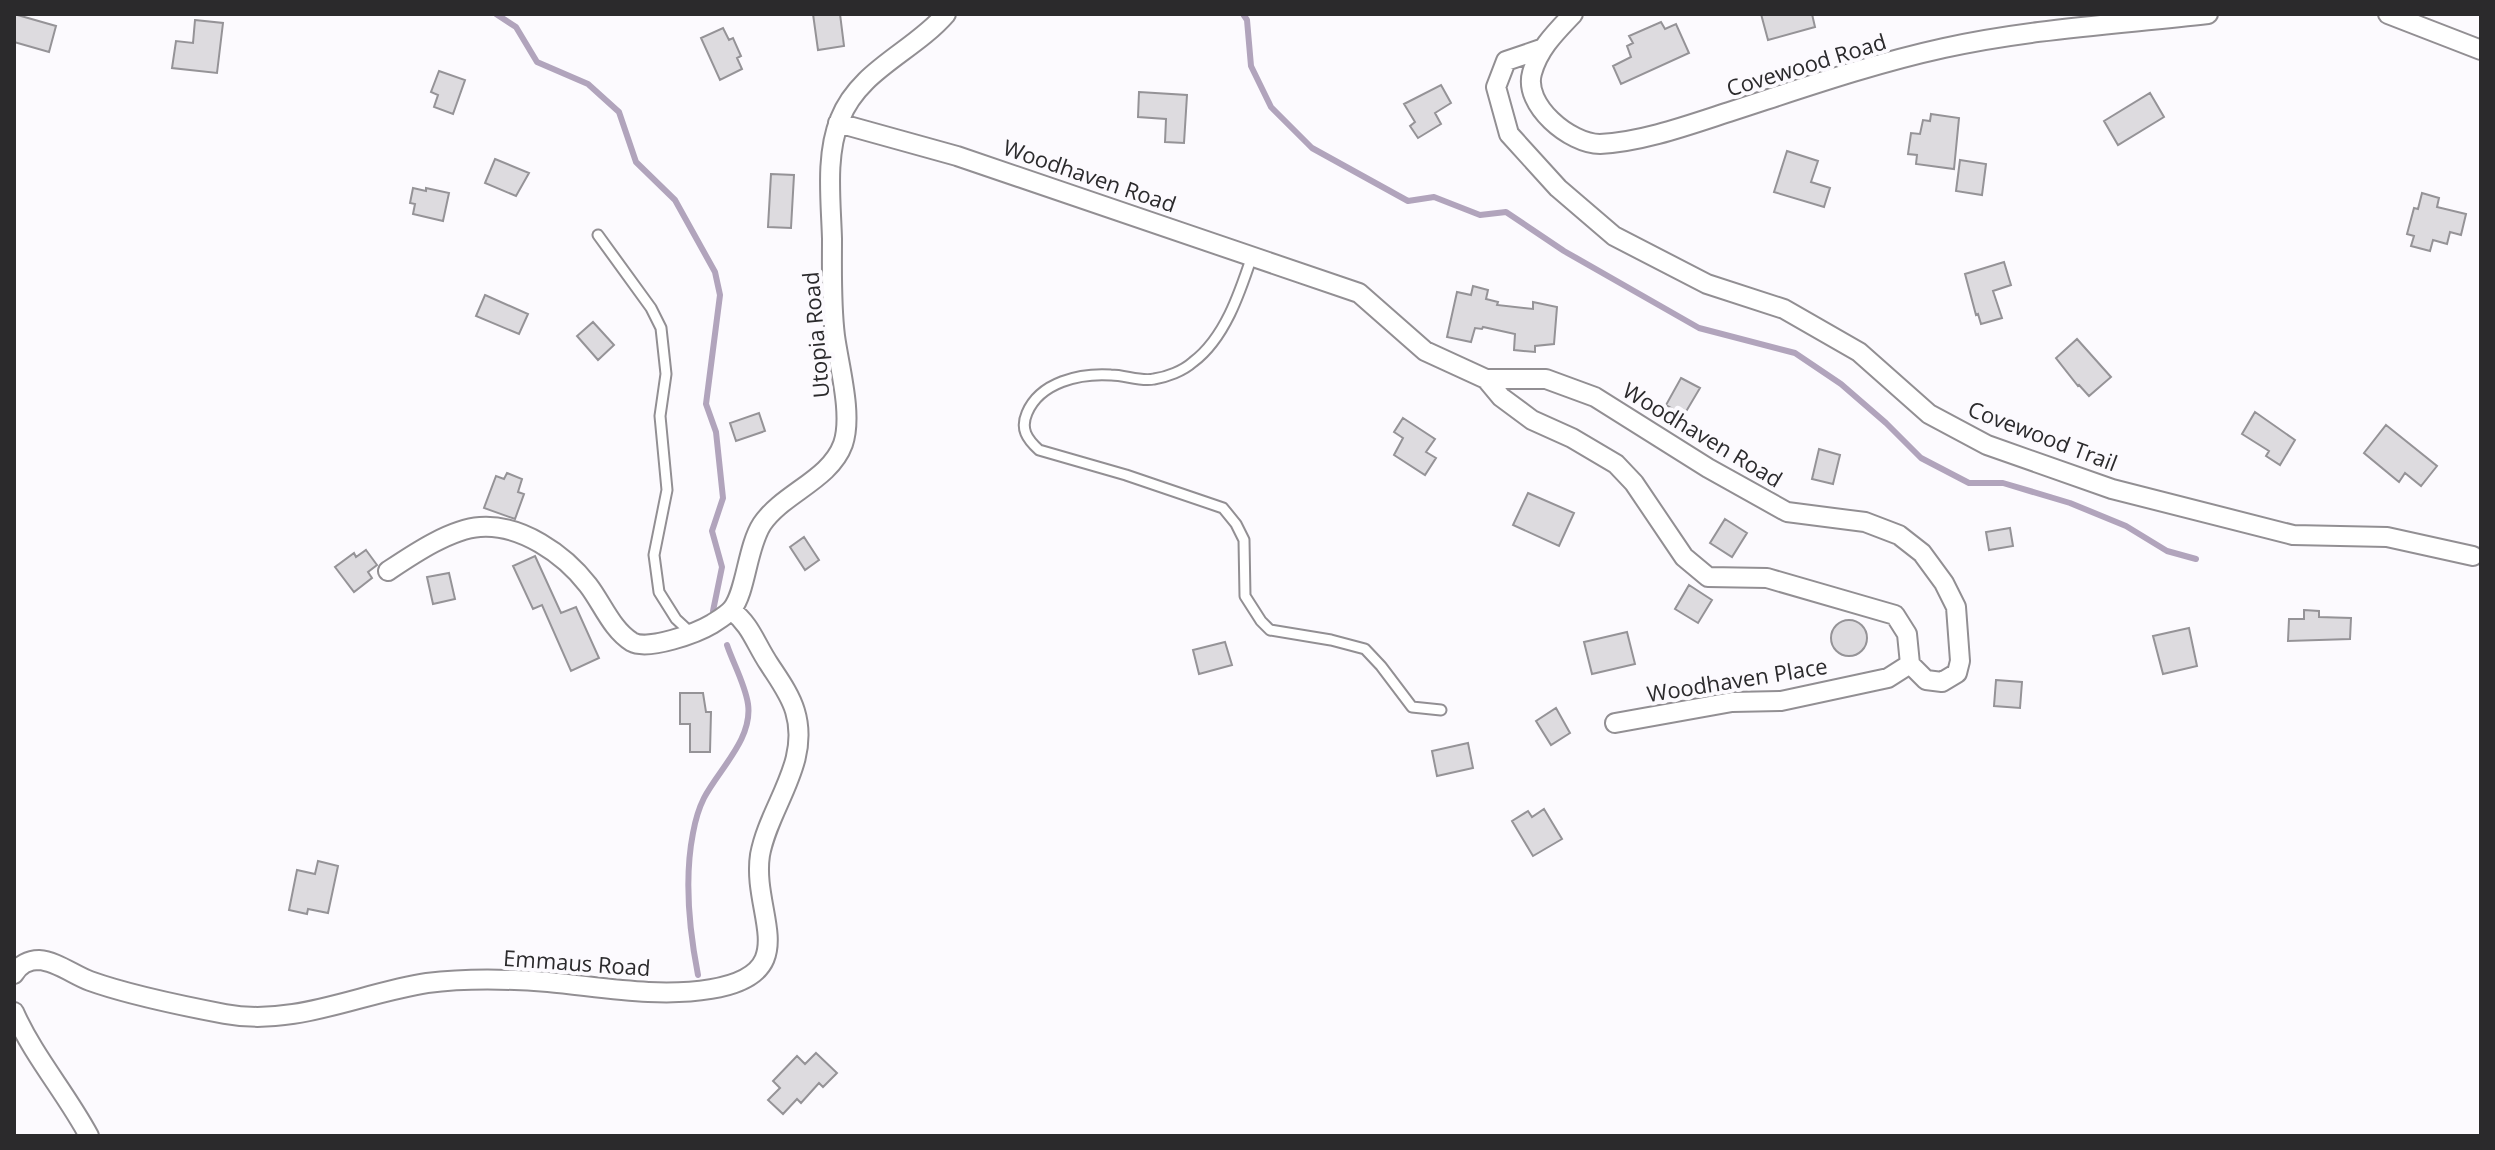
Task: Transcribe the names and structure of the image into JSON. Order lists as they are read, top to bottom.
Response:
{
  "streets": {
    "street": [
      "Covewood Road",
      "Woodhaven Road",
      "Utopia Road",
      "Covewood Trail",
      "Woodhaven Place",
      "Emmaus Road"
    ]
  },
  "crossings": [
    ["Covewood Road", "Covewood Trail"],
    ["Woodhaven Road", "Utopia Road"],
    ["Woodhaven Road", "Woodhaven Place"],
    ["Utopia Road", "Emmaus Road"]
  ]
}
